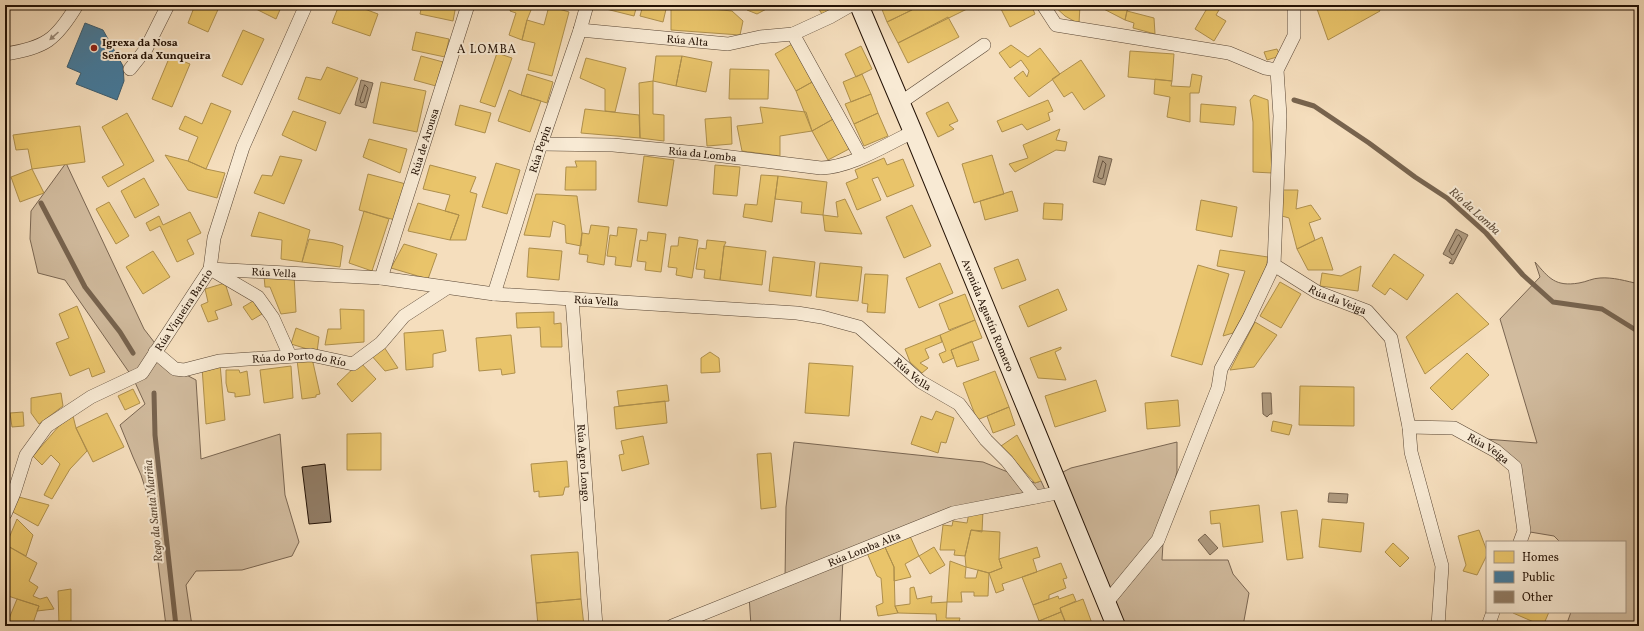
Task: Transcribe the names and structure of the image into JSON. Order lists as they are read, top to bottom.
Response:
{
  "streets": {
    "street": [
      "Rúa Alta",
      "Rúa de Arousa",
      "Rúa Pepin",
      "Rúa da Lomba",
      "Rúa Vella",
      "Rúa da Veiga",
      "Rúa Viqueira Barrio",
      "Avenida Agustín Romero",
      "Rúa do Porto do Río",
      "Rúa Veiga",
      "Rúa Agro Longo",
      "Rúa Lomba Alta"
    ]
  },
  "crossings": [
    ["Rúa Alta", "Rúa Pepin"],
    ["Rúa de Arousa", "Rúa Vella"],
    ["Rúa Pepin", "Rúa da Lomba"],
    ["Rúa Pepin", "Rúa Vella"],
    ["Rúa da Lomba", "Avenida Agustín Romero"],
    ["Rúa Vella", "Rúa Viqueira Barrio"],
    ["Rúa Vella", "Rúa do Porto do Río"],
    ["Rúa Vella", "Rúa Agro Longo"],
    ["Rúa Vella", "Rúa Lomba Alta"],
    ["Rúa da Veiga", "Rúa Veiga"],
    ["Rúa Viqueira Barrio", "Rúa do Porto do Río"],
    ["Avenida Agustín Romero", "Rúa Lomba Alta"]
  ],
  "districts": ["A LOMBA"],
  "water": ["Río da Lomba", "Rego da Santa Mariña"],
  "places": ["Igrexa da Nosa Señora da Xunqueira"],
  "legend": ["Homes", "Public", "Other"]
}
